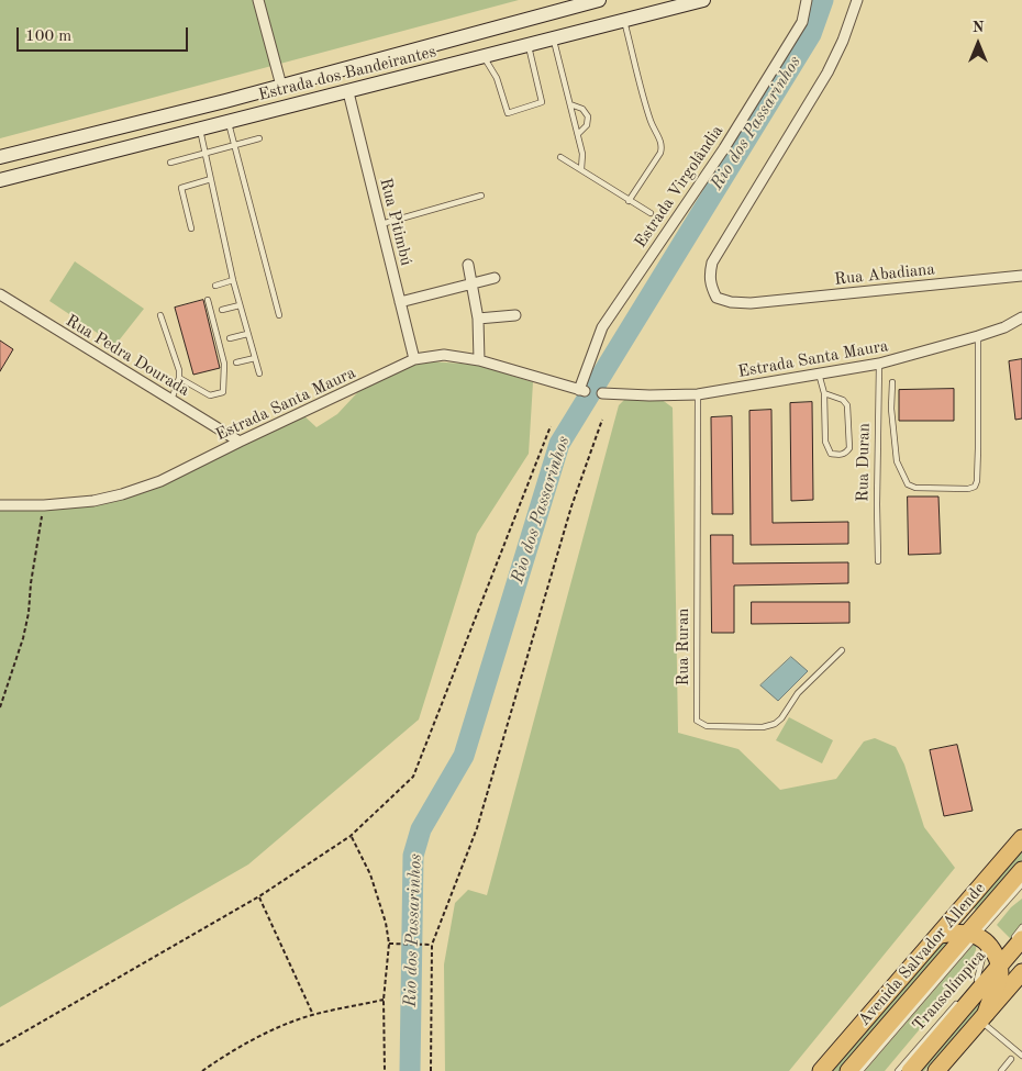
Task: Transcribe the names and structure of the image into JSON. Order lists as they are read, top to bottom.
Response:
{
  "streets": {
    "main road": ["Estrada dos Bandeirantes", "Avenida Salvador Allende"],
    "street": [
      "Estrada Virgolândia",
      "Rua Pitimbú",
      "Rua Abadiana",
      "Rua Pedra Dourada",
      "Estrada Santa Maura"
    ],
    "lane": ["Rua Duran", "Rua Ruran", "Transolímpica"]
  },
  "crossings": [
    ["Estrada dos Bandeirantes", "Rua Pitimbú"],
    ["Estrada Virgolândia", "Estrada Santa Maura"],
    ["Rua Pitimbú", "Estrada Santa Maura"],
    ["Rua Pedra Dourada", "Estrada Santa Maura"],
    ["Estrada Santa Maura", "Rua Duran"],
    ["Estrada Santa Maura", "Rua Ruran"],
    ["Avenida Salvador Allende", "Transolímpica"]
  ],
  "water": ["Rio dos Passarinhos"],
  "scale_bar": "100 m",
  "north": "top"
}
